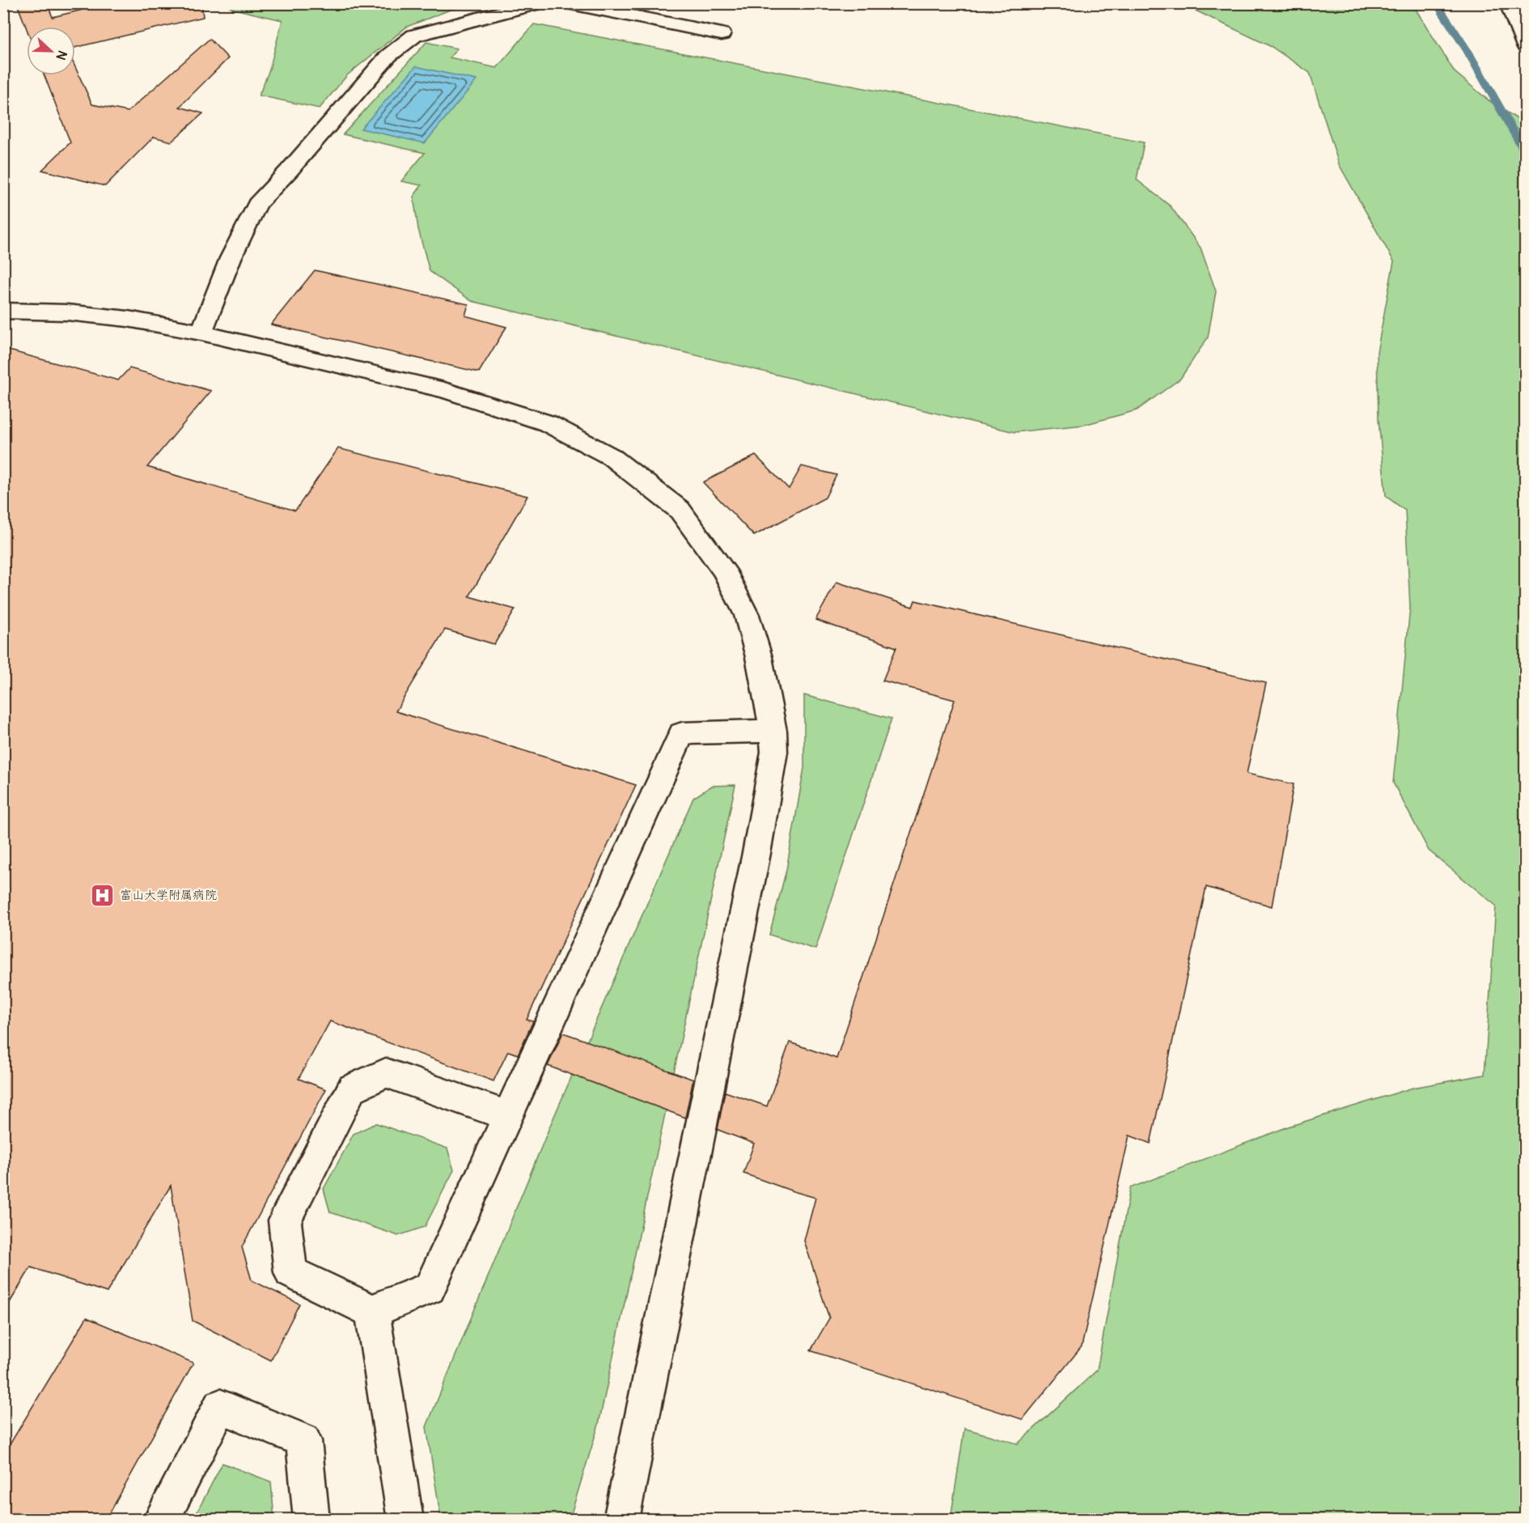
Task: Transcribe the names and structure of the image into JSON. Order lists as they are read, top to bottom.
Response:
{
  "places": {
    "hospital": ["富山大学附属病院"]
  },
  "north": "right"
}
